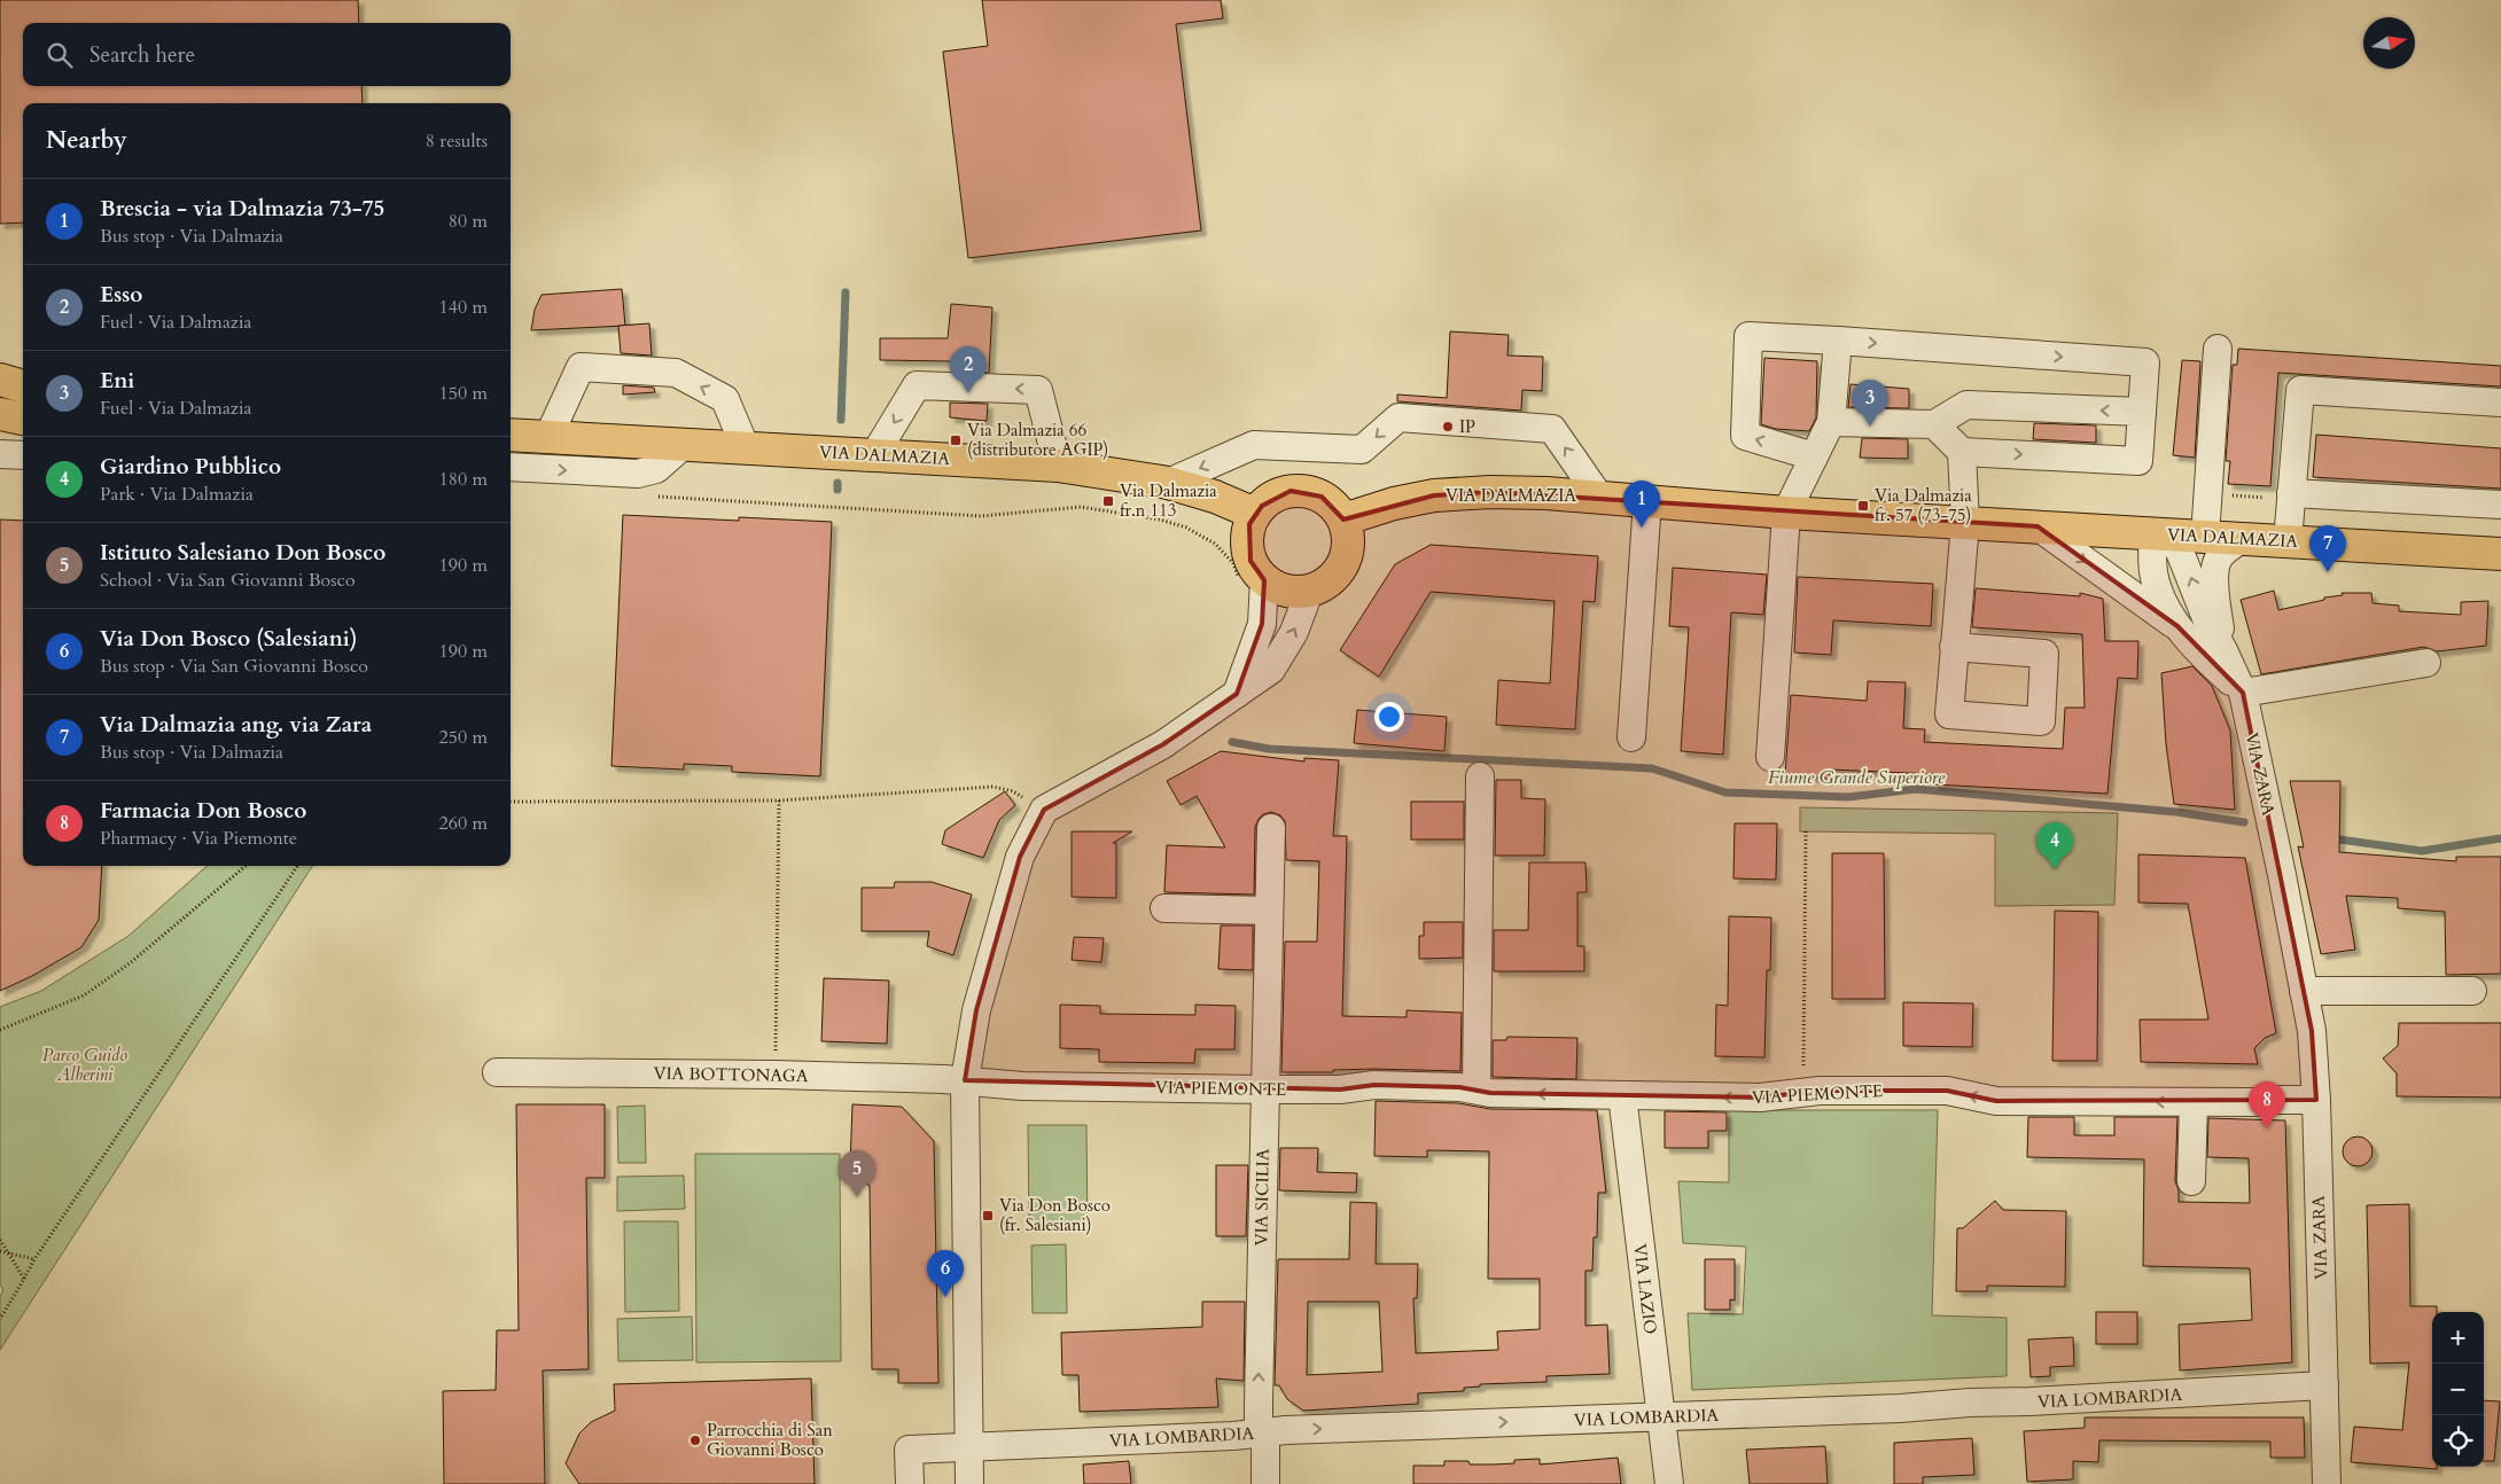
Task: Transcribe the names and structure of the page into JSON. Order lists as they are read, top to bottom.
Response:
{
  "streets": {
    "main road": ["VIA DALMAZIA"],
    "street": [
      "VIA ZARA",
      "VIA BOTTONAGA",
      "VIA PIEMONTE",
      "VIA SICILIA",
      "VIA LAZIO",
      "VIA LOMBARDIA"
    ]
  },
  "crossings": [
    ["VIA DALMAZIA", "VIA ZARA"],
    ["VIA ZARA", "VIA PIEMONTE"],
    ["VIA ZARA", "VIA LOMBARDIA"],
    ["VIA BOTTONAGA", "VIA PIEMONTE"],
    ["VIA PIEMONTE", "VIA SICILIA"],
    ["VIA PIEMONTE", "VIA LAZIO"],
    ["VIA SICILIA", "VIA LOMBARDIA"],
    ["VIA LAZIO", "VIA LOMBARDIA"]
  ],
  "one_way": ["VIA PIEMONTE", "VIA SICILIA"],
  "water": ["Fiume Grande Superiore"],
  "parks": ["Parco Guido Alberini"],
  "places": {
    "other": ["IP", "Parrocchia di San Giovanni Bosco"],
    "transit": [
      "Via Dalmazia 66 (distributore AGIP)",
      "Via Dalmazia fr.n 113",
      "Via Dalmazia fr. 57 (73-75)",
      "Via Don Bosco (fr. Salesiani)"
    ]
  },
  "north": "right",
  "page": {
    "search": "Search here",
    "heading": ["Nearby", "8 results"],
    "list": [
      {
        "mark": "1",
        "name": "Brescia - via Dalmazia 73-75",
        "note": "Bus stop · Via Dalmazia",
        "value": "80 m"
      },
      {
        "mark": "2",
        "name": "Esso",
        "note": "Fuel · Via Dalmazia",
        "value": "140 m"
      },
      {
        "mark": "3",
        "name": "Eni",
        "note": "Fuel · Via Dalmazia",
        "value": "150 m"
      },
      {
        "mark": "4",
        "name": "Giardino Pubblico",
        "note": "Park · Via Dalmazia",
        "value": "180 m"
      },
      {
        "mark": "5",
        "name": "Istituto Salesiano Don Bosco",
        "note": "School · Via San Giovanni Bosco",
        "value": "190 m"
      },
      {
        "mark": "6",
        "name": "Via Don Bosco (Salesiani)",
        "note": "Bus stop · Via San Giovanni Bosco",
        "value": "190 m"
      },
      {
        "mark": "7",
        "name": "Via Dalmazia ang. via Zara",
        "note": "Bus stop · Via Dalmazia",
        "value": "250 m"
      },
      {
        "mark": "8",
        "name": "Farmacia Don Bosco",
        "note": "Pharmacy · Via Piemonte",
        "value": "260 m"
      }
    ],
    "pins": [
      "2",
      "3",
      "1",
      "7",
      "4",
      "8",
      "5",
      "6"
    ],
    "map_buttons": ["+", "−"]
  }
}
